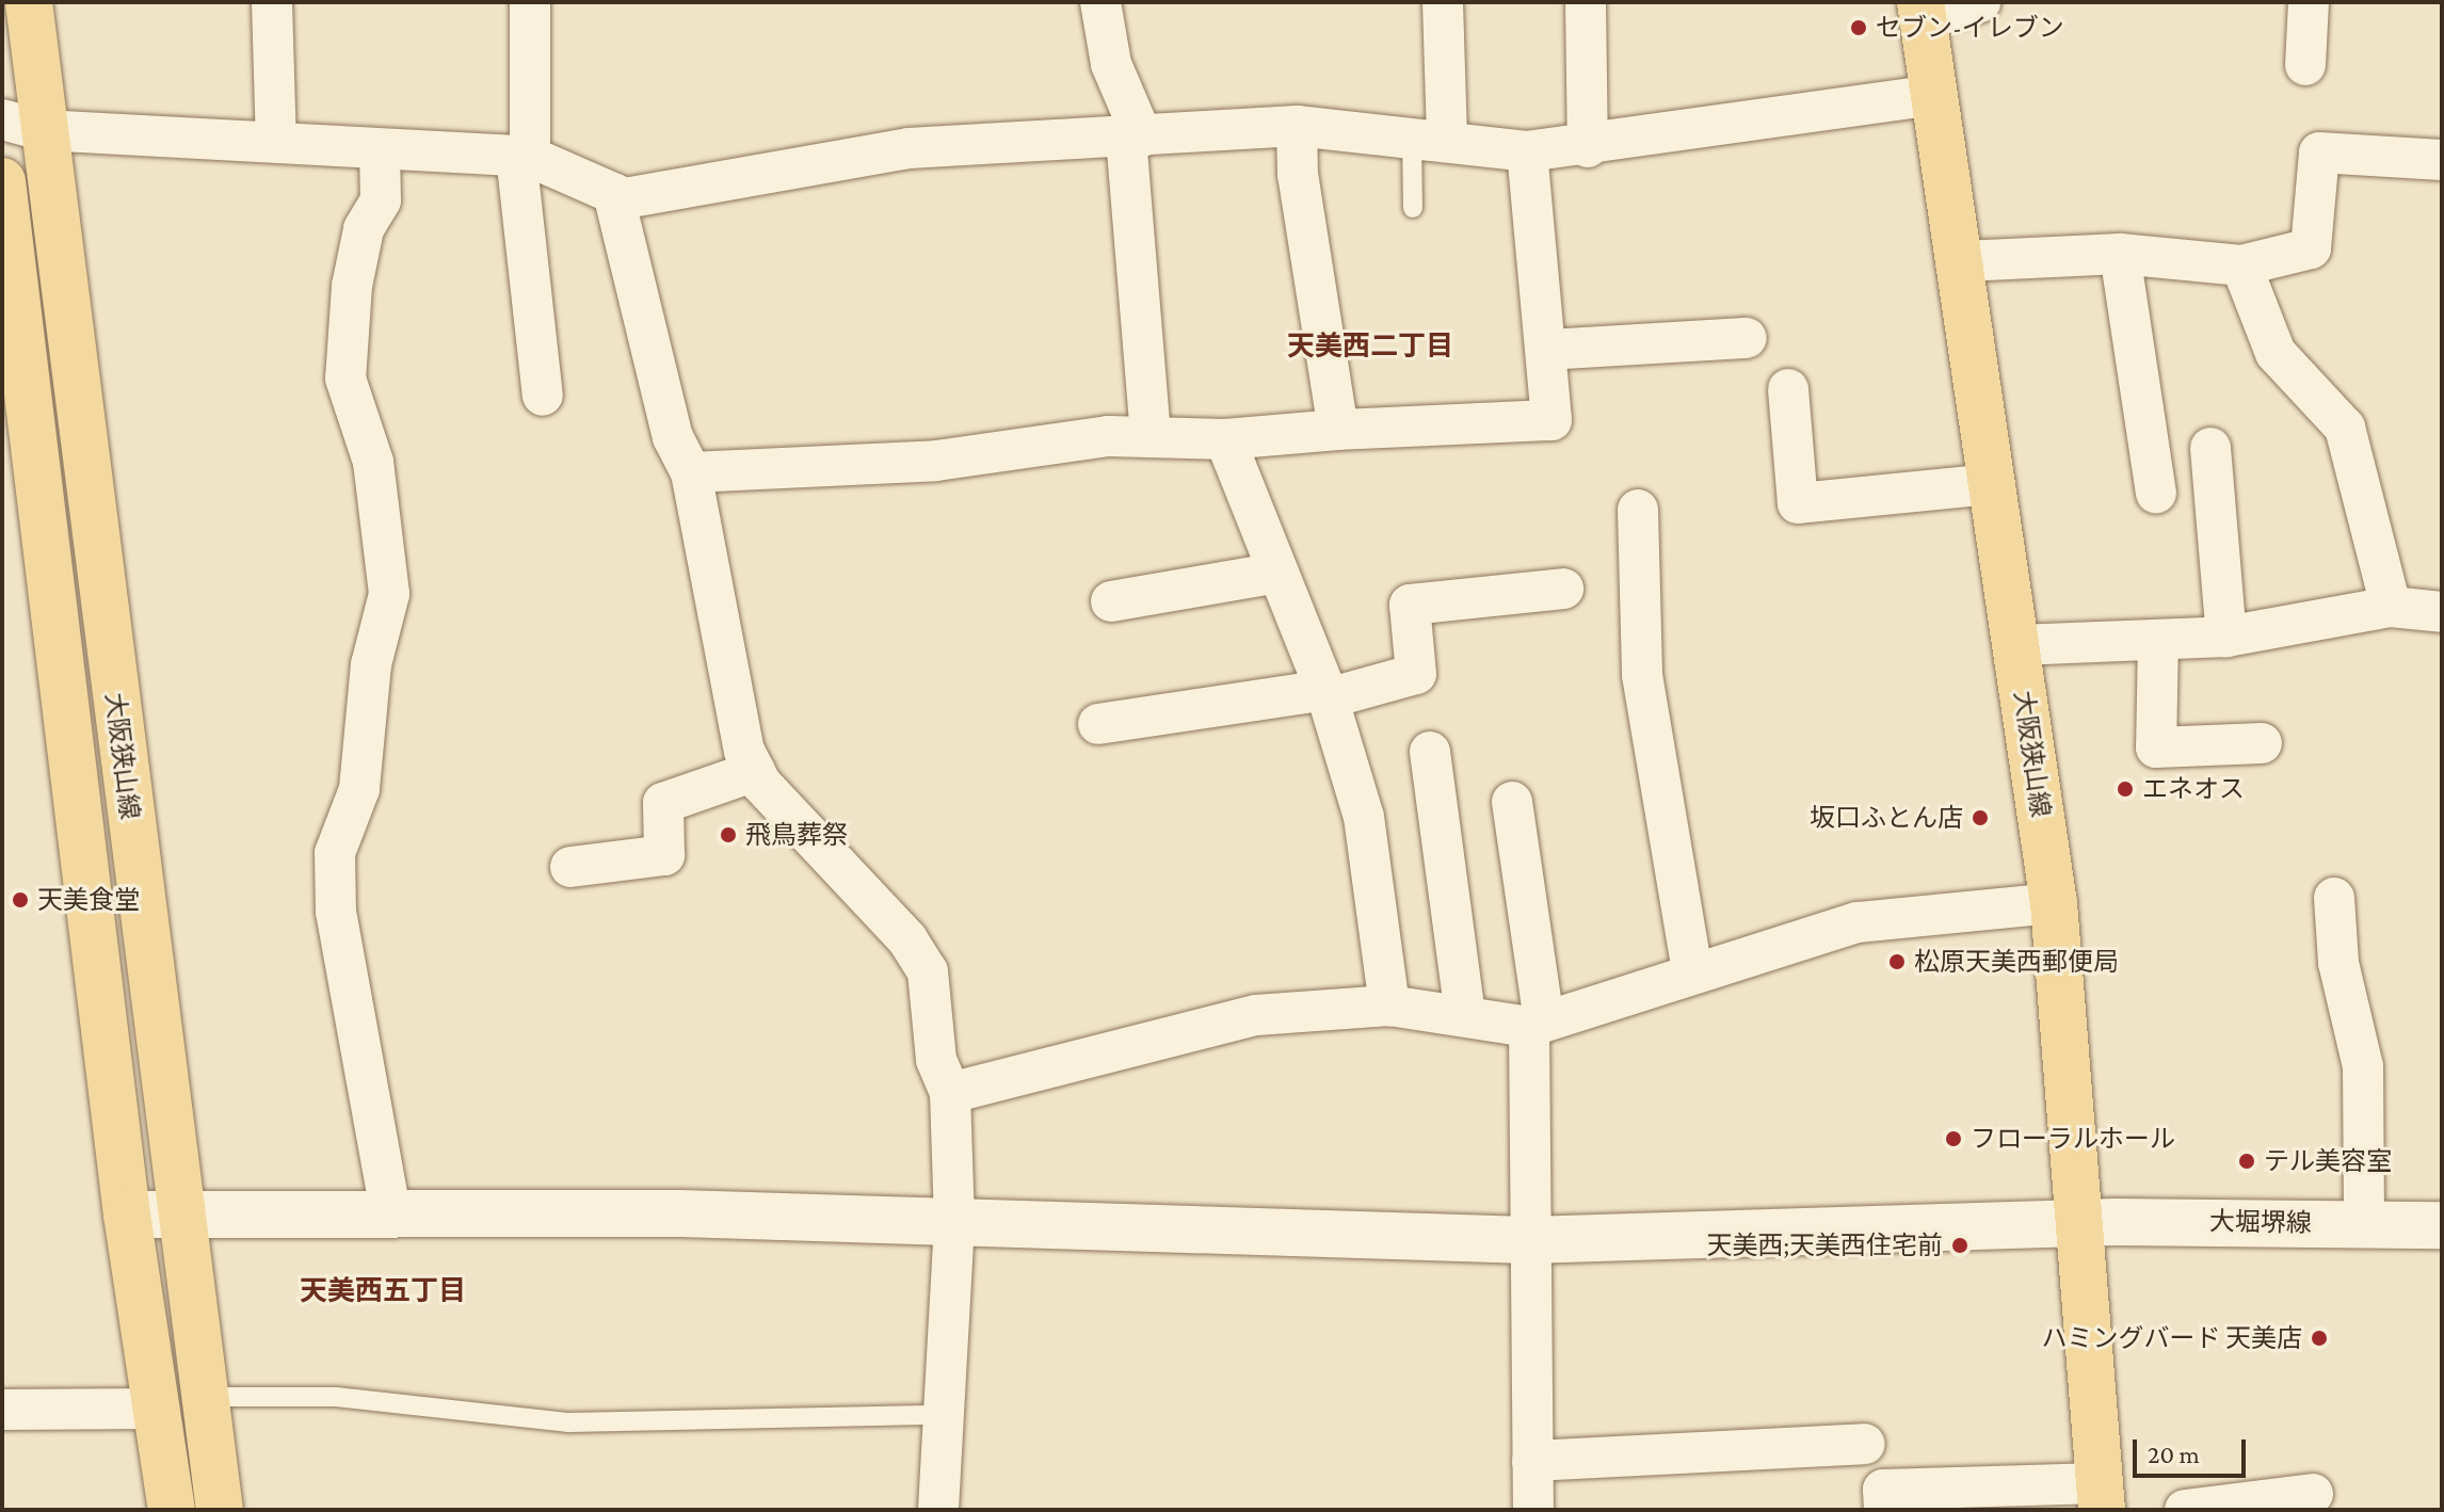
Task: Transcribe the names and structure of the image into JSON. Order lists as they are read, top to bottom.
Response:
{
  "streets": {
    "main road": ["大阪狭山線"],
    "street": ["大堀堺線"]
  },
  "crossings": [
    ["大阪狭山線", "大堀堺線"]
  ],
  "districts": ["天美西二丁目", "天美西五丁目"],
  "places": [
    "セブン-イレブン",
    "エネオス",
    "坂口ふとん店",
    "飛鳥葬祭",
    "天美食堂",
    "松原天美西郵便局",
    "フローラルホール",
    "テル美容室",
    "天美西;天美西住宅前",
    "ハミングバード 天美店"
  ],
  "scale_bar": "20 m"
}
